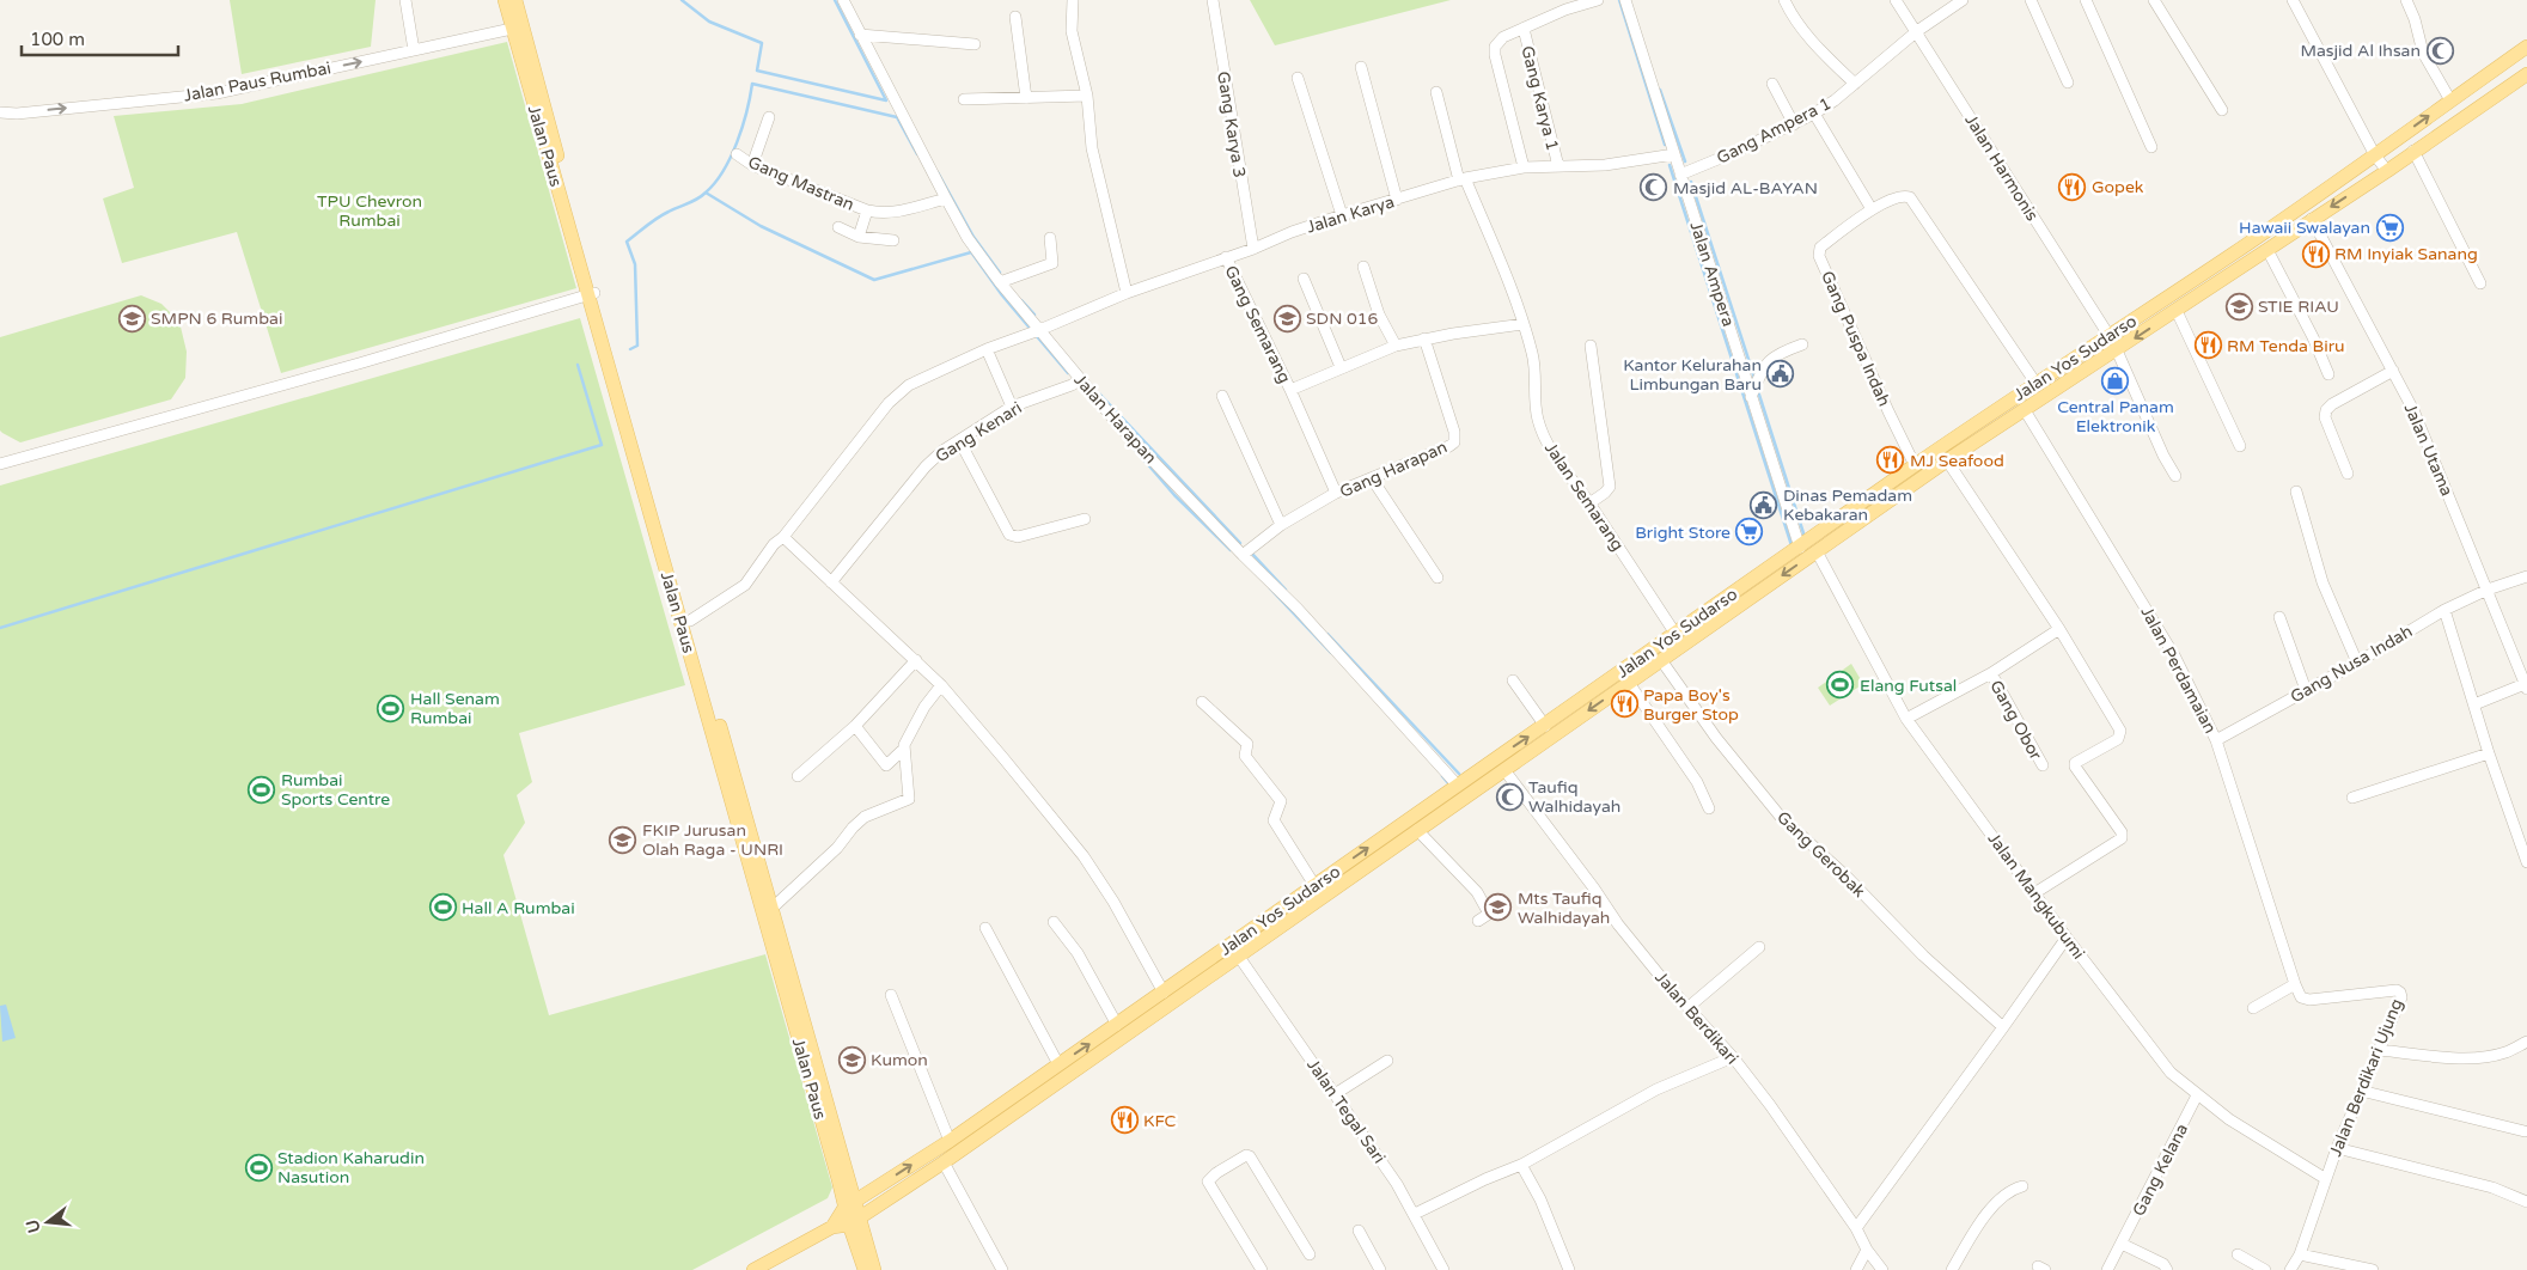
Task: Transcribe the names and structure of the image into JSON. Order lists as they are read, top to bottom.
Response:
{
  "streets": {
    "main road": ["Jalan Paus", "Jalan Yos Sudarso"],
    "street": [
      "Jalan Paus Rumbai",
      "Gang Karya 1",
      "Gang Karya 3",
      "Gang Ampera 1",
      "Jalan Harmonis",
      "Gang Mastran",
      "Jalan Karya",
      "Jalan Ampera",
      "Gang Semarang",
      "Gang Puspa Indah",
      "Jalan Harapan",
      "Gang Kenari",
      "Jalan Utama",
      "Gang Harapan",
      "Jalan Semarang",
      "Gang Nusa Indah",
      "Jalan Perdamaian",
      "Gang Obor",
      "Gang Gerobak",
      "Jalan Mangkubumi",
      "Jalan Berdikari",
      "Jalan Berdikari Ujung",
      "Jalan Tegal Sari",
      "Gang Kelana"
    ]
  },
  "crossings": [
    ["Jalan Paus Rumbai", "Jalan Paus"],
    ["Gang Karya 1", "Jalan Karya"],
    ["Gang Karya 3", "Jalan Karya"],
    ["Gang Ampera 1", "Jalan Harmonis"],
    ["Gang Ampera 1", "Jalan Ampera"],
    ["Jalan Paus", "Jalan Karya"],
    ["Jalan Paus", "Jalan Yos Sudarso"],
    ["Jalan Harmonis", "Jalan Yos Sudarso"],
    ["Gang Mastran", "Jalan Harapan"],
    ["Jalan Karya", "Jalan Ampera"],
    ["Jalan Karya", "Gang Semarang"],
    ["Jalan Karya", "Jalan Harapan"],
    ["Jalan Karya", "Jalan Semarang"],
    ["Jalan Ampera", "Jalan Yos Sudarso"],
    ["Gang Semarang", "Gang Harapan"],
    ["Gang Semarang", "Jalan Semarang"],
    ["Gang Puspa Indah", "Jalan Yos Sudarso"],
    ["Jalan Yos Sudarso", "Jalan Harapan"],
    ["Jalan Yos Sudarso", "Jalan Utama"],
    ["Jalan Yos Sudarso", "Jalan Semarang"],
    ["Jalan Yos Sudarso", "Jalan Perdamaian"],
    ["Jalan Yos Sudarso", "Gang Gerobak"],
    ["Jalan Yos Sudarso", "Jalan Mangkubumi"],
    ["Jalan Yos Sudarso", "Jalan Berdikari"],
    ["Jalan Yos Sudarso", "Jalan Tegal Sari"],
    ["Jalan Harapan", "Gang Kenari"],
    ["Jalan Harapan", "Gang Harapan"],
    ["Jalan Utama", "Gang Nusa Indah"],
    ["Gang Nusa Indah", "Jalan Perdamaian"],
    ["Jalan Perdamaian", "Jalan Berdikari Ujung"],
    ["Jalan Mangkubumi", "Jalan Berdikari Ujung"],
    ["Jalan Mangkubumi", "Gang Kelana"]
  ],
  "one_way": ["Jalan Paus Rumbai"],
  "parks": ["TPU Chevron Rumbai"],
  "places": {
    "mosque": ["Masjid Al Ihsan", "Masjid AL-BAYAN", "Taufiq Walhidayah"],
    "restaurant": [
      "Gopek",
      "RM Inyiak Sanang",
      "RM Tenda Biru",
      "MJ Seafood",
      "Papa Boy's Burger Stop",
      "KFC"
    ],
    "supermarket": ["Hawaii Swalayan", "Bright Store"],
    "school or university": [
      "STIE RIAU",
      "SMPN 6 Rumbai",
      "SDN 016",
      "FKIP Jurusan Olah Raga - UNRI",
      "Mts Taufiq Walhidayah",
      "Kumon"
    ],
    "public building": ["Kantor Kelurahan Limbungan Baru", "Dinas Pemadam Kebakaran"],
    "shop": ["Central Panam Elektronik"],
    "sports": [
      "Elang Futsal",
      "Hall Senam Rumbai",
      "Rumbai Sports Centre",
      "Hall A Rumbai",
      "Stadion Kaharudin Nasution"
    ]
  },
  "scale_bar": "100 m",
  "north": "left"
}
